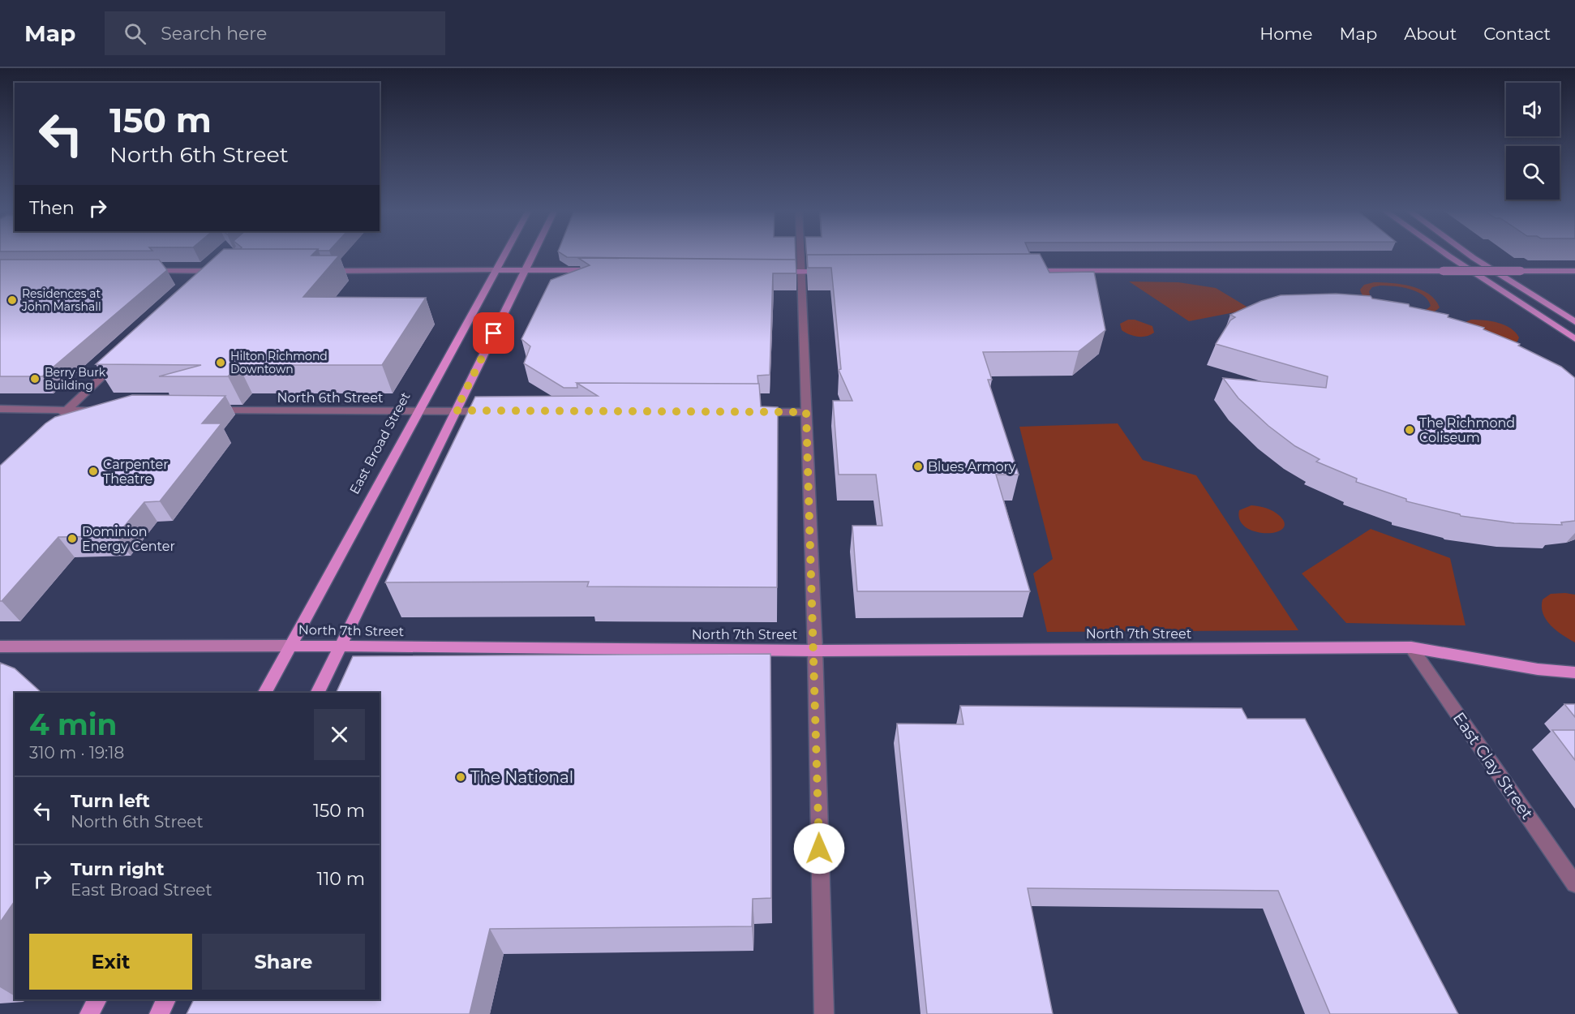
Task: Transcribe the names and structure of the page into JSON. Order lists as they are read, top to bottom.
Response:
{
  "streets": {
    "main road": ["East Broad Street", "North 7th Street"],
    "street": ["North 6th Street", "East Clay Street"]
  },
  "crossings": [
    ["North 6th Street", "East Broad Street"],
    ["East Broad Street", "North 7th Street"],
    ["North 7th Street", "East Clay Street"]
  ],
  "places": [
    "Residences at John Marshall",
    "Hilton Richmond Downtown",
    "Berry Burk Building",
    "The Richmond Coliseum",
    "Blues Armory",
    "Carpenter Theatre",
    "Dominion Energy Center",
    "The National"
  ],
  "page": {
    "header": "Map",
    "search": "Search here",
    "nav": [
      "Home",
      "Map",
      "About",
      "Contact"
    ],
    "turn": ["150 m", "North 6th Street"],
    "then": "Then",
    "heading": ["4 min", "310 m · 19:18"],
    "list": [
      {
        "name": "Turn left",
        "note": "North 6th Street",
        "value": "150 m"
      },
      {
        "name": "Turn right",
        "note": "East Broad Street",
        "value": "110 m"
      }
    ],
    "buttons": ["Exit", "Share"]
  }
}
